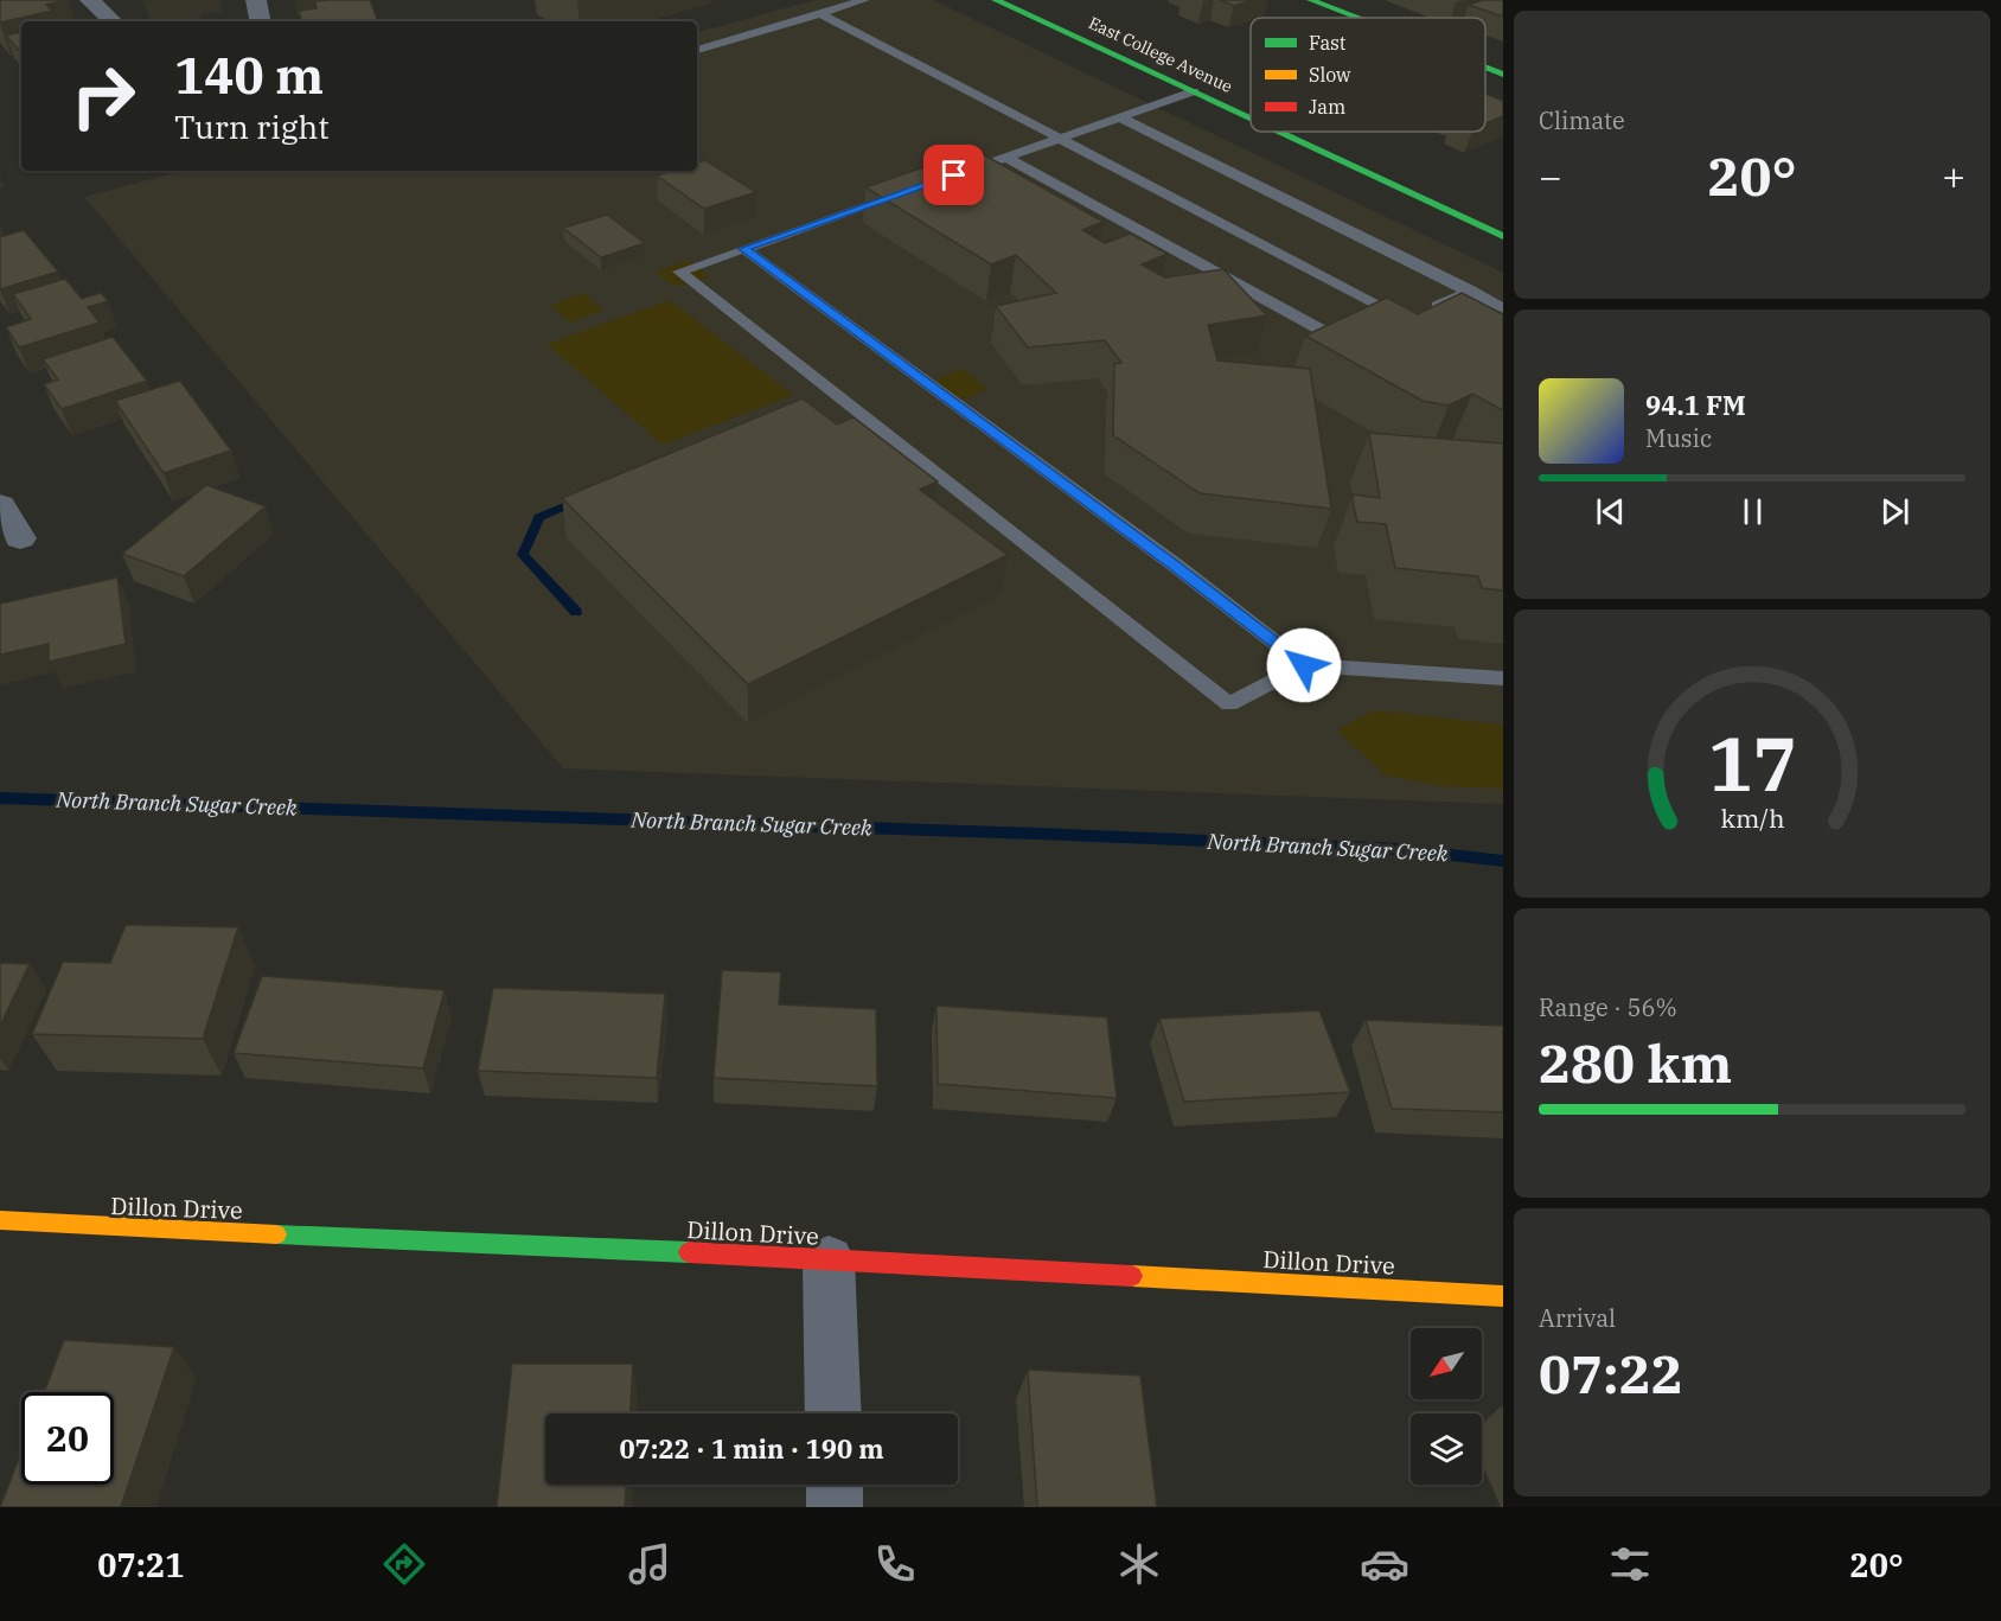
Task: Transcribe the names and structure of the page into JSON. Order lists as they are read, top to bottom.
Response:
{
  "streets": {
    "street": ["East College Avenue", "Dillon Drive"]
  },
  "water": ["North Branch Sugar Creek"],
  "legend": ["Fast", "Slow", "Jam"],
  "north": "bottom left",
  "page": {
    "tile": [
      "Climate",
      ["Range · 56%", "280 km"],
      ["Arrival", "07:22"]
    ],
    "turn": ["140 m", "Turn right"],
    "heat": ["−", "20°", "+"],
    "song": ["94.1 FM", "Music"],
    "limit": "20",
    "trip": "07:22 · 1 min · 190 m",
    "tabs": ["07:21", "20°"],
    "gauge": ["17", "km/h"]
  }
}
